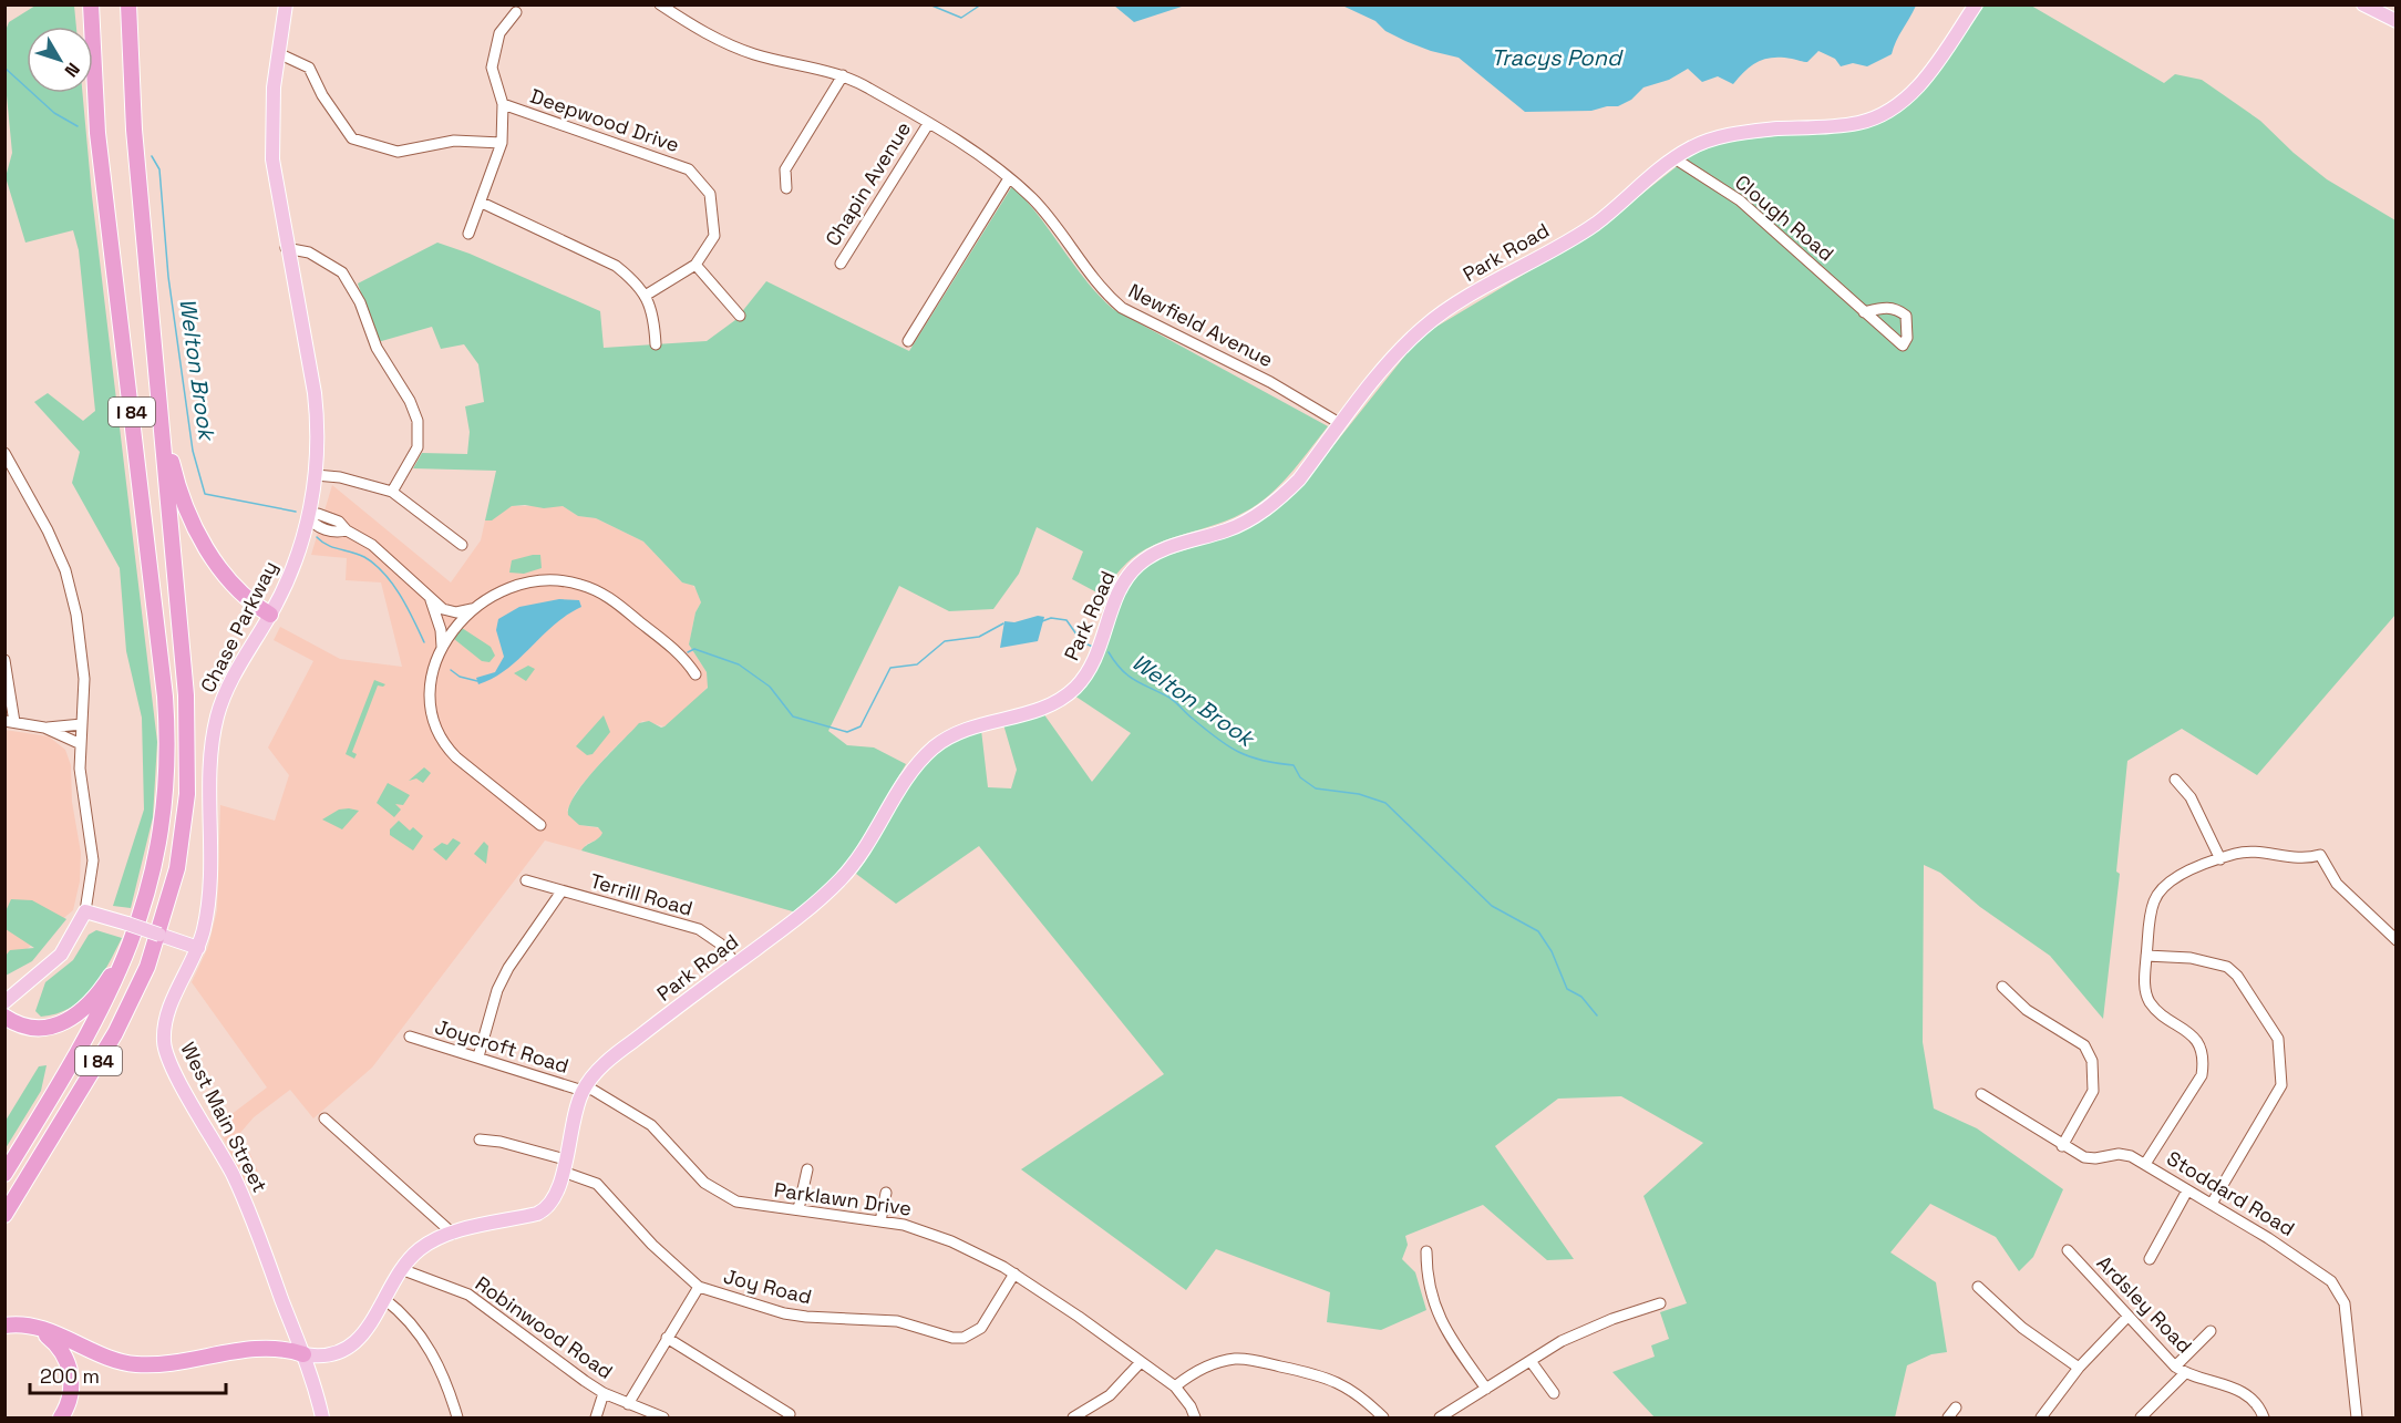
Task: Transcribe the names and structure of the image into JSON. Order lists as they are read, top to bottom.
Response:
{
  "streets": {
    "highway": ["I 84"],
    "main road": ["Park Road", "Chase Parkway", "West Main Street"],
    "street": [
      "Deepwood Drive",
      "Chapin Avenue",
      "Clough Road",
      "Newfield Avenue",
      "Terrill Road",
      "Joycroft Road",
      "Stoddard Road",
      "Parklawn Drive",
      "Joy Road",
      "Ardsley Road",
      "Robinwood Road"
    ]
  },
  "crossings": [
    ["Chapin Avenue", "Newfield Avenue"],
    ["Clough Road", "Park Road"],
    ["Park Road", "Newfield Avenue"],
    ["Park Road", "Terrill Road"],
    ["Park Road", "Joycroft Road"],
    ["Park Road", "West Main Street"],
    ["Park Road", "Parklawn Drive"],
    ["Park Road", "Joy Road"],
    ["Park Road", "Robinwood Road"],
    ["Chase Parkway", "West Main Street"],
    ["Joycroft Road", "Parklawn Drive"],
    ["Parklawn Drive", "Joy Road"]
  ],
  "water": ["Tracys Pond", "Welton Brook"],
  "scale_bar": "200 m",
  "north": "bottom right"
}
